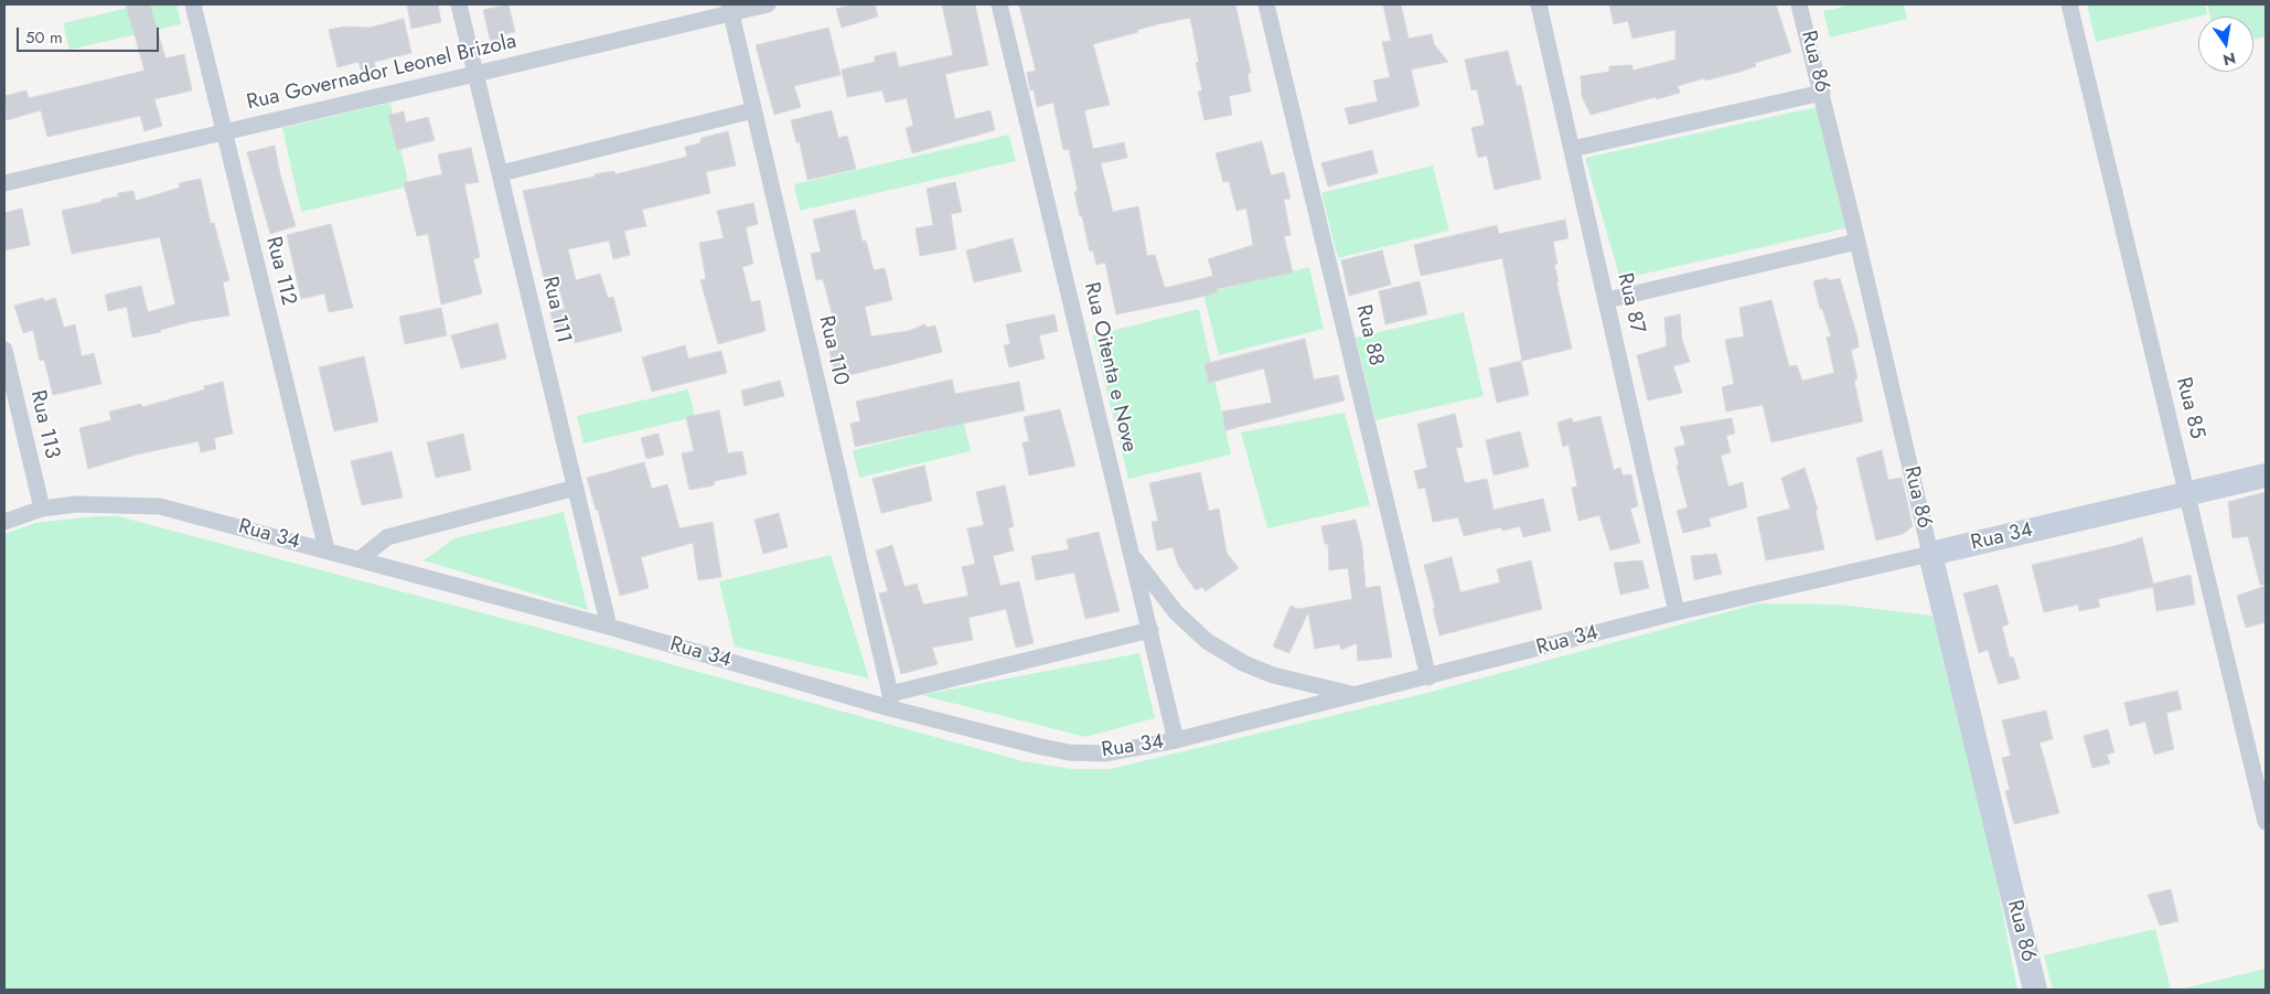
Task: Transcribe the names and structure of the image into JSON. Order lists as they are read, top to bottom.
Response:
{
  "streets": {
    "street": [
      "Rua 86",
      "Rua Governador Leonel Brizola",
      "Rua 112",
      "Rua 87",
      "Rua 111",
      "Rua 88",
      "Rua 110",
      "Rua Oitenta e Nove",
      "Rua 85",
      "Rua 113",
      "Rua 34"
    ]
  },
  "crossings": [
    ["Rua 86", "Rua 34"],
    ["Rua Governador Leonel Brizola", "Rua 112"],
    ["Rua Governador Leonel Brizola", "Rua 111"],
    ["Rua Governador Leonel Brizola", "Rua 110"],
    ["Rua 112", "Rua 34"],
    ["Rua 87", "Rua 34"],
    ["Rua 111", "Rua 34"],
    ["Rua 88", "Rua 34"],
    ["Rua 110", "Rua 34"],
    ["Rua Oitenta e Nove", "Rua 34"],
    ["Rua 85", "Rua 34"],
    ["Rua 113", "Rua 34"]
  ],
  "scale_bar": "50 m",
  "north": "bottom"
}
